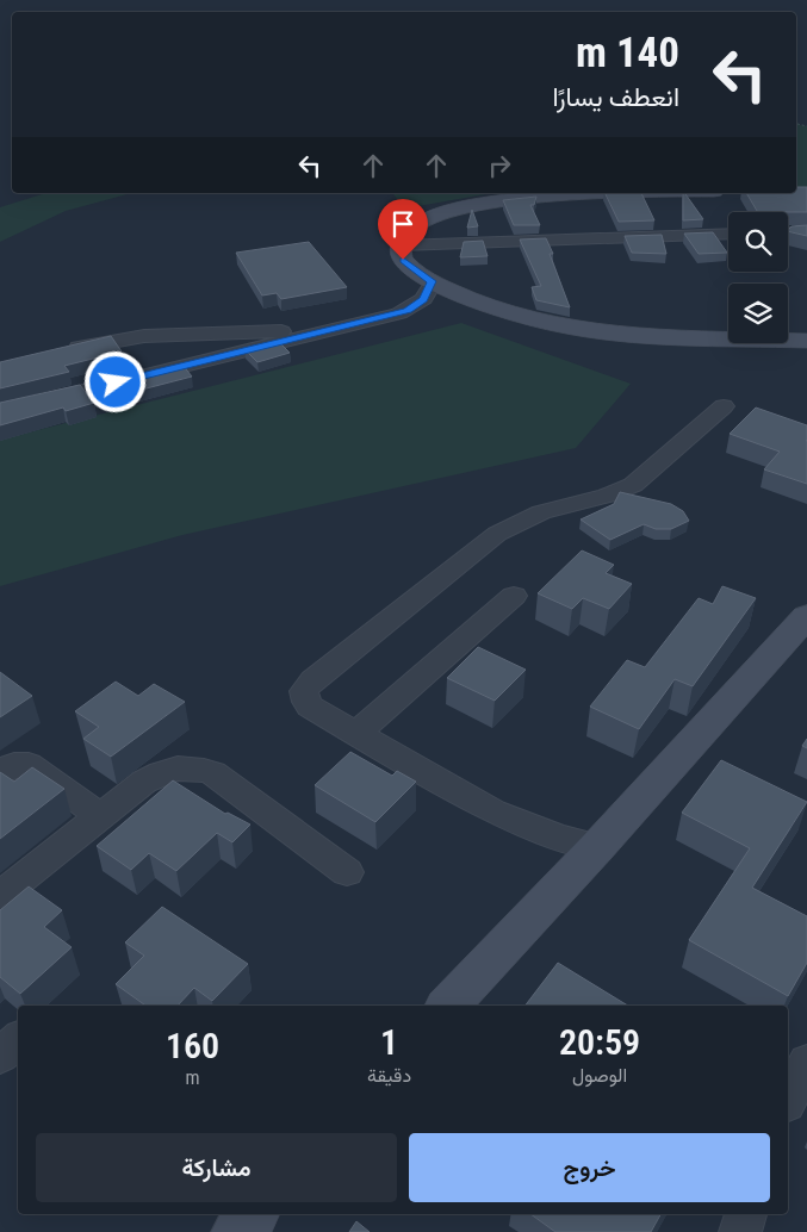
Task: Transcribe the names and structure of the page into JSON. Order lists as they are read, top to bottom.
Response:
{
  "page": {
    "turn": ["140 m", "انعطف يسارًا"],
    "eta": [
      "20:59",
      "الوصول",
      "1",
      "دقيقة",
      "160",
      "m"
    ],
    "buttons": ["خروج", "مشاركة"]
  }
}
